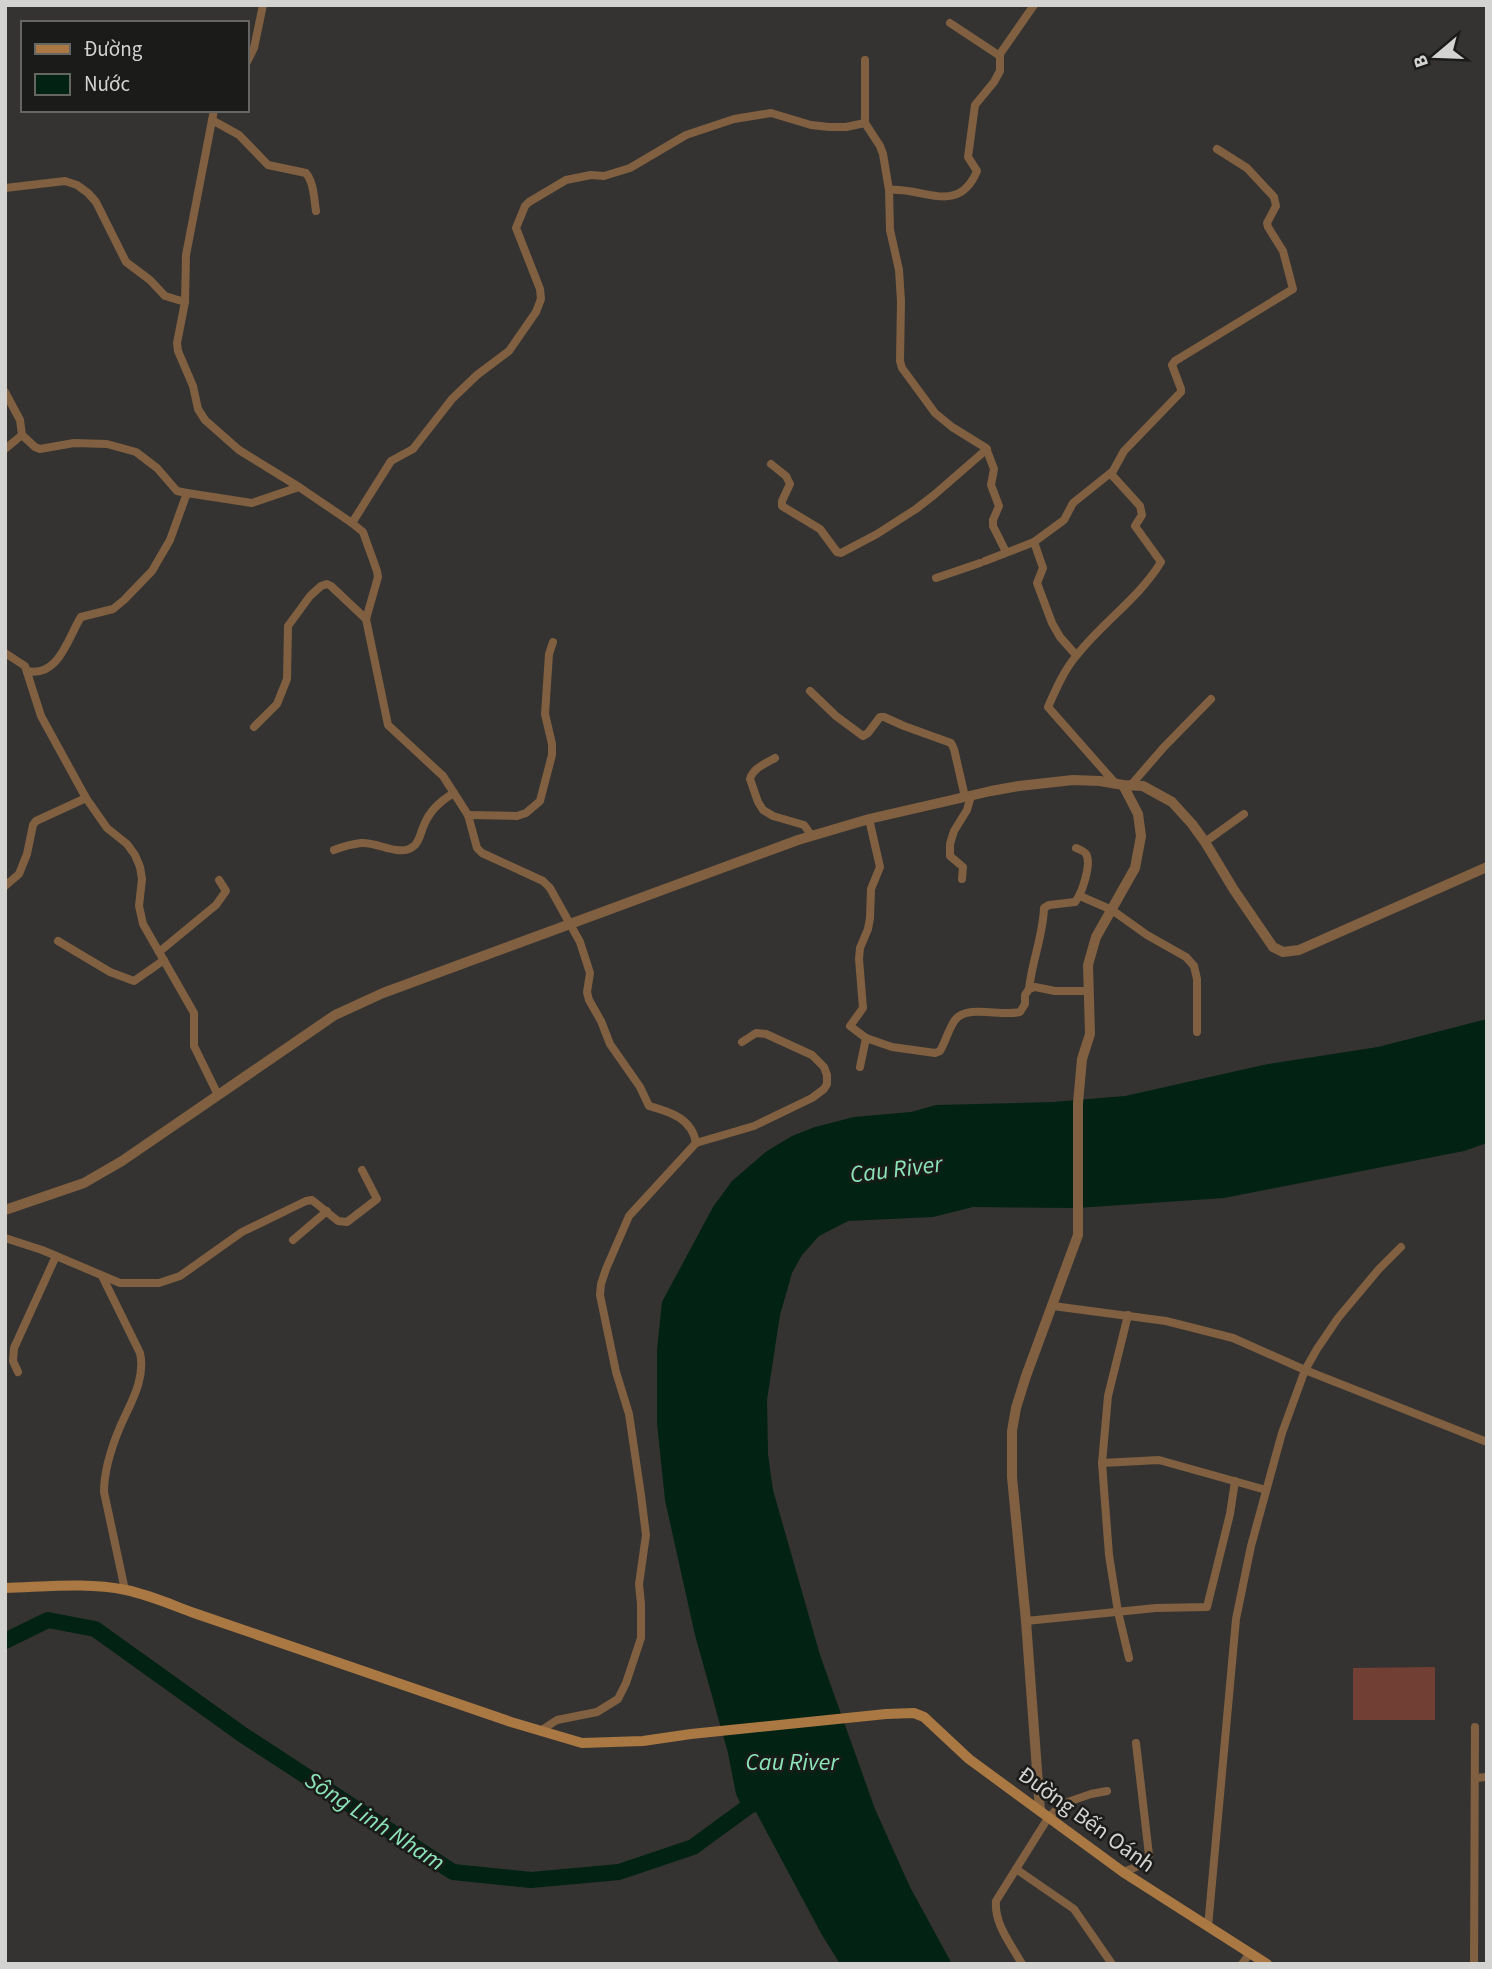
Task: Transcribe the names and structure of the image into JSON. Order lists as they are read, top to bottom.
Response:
{
  "streets": {
    "main road": ["Đường Bến Oánh"]
  },
  "water": ["Cau River", "Sông Linh Nham"],
  "legend": ["Đường", "Nước"],
  "north": "left"
}
